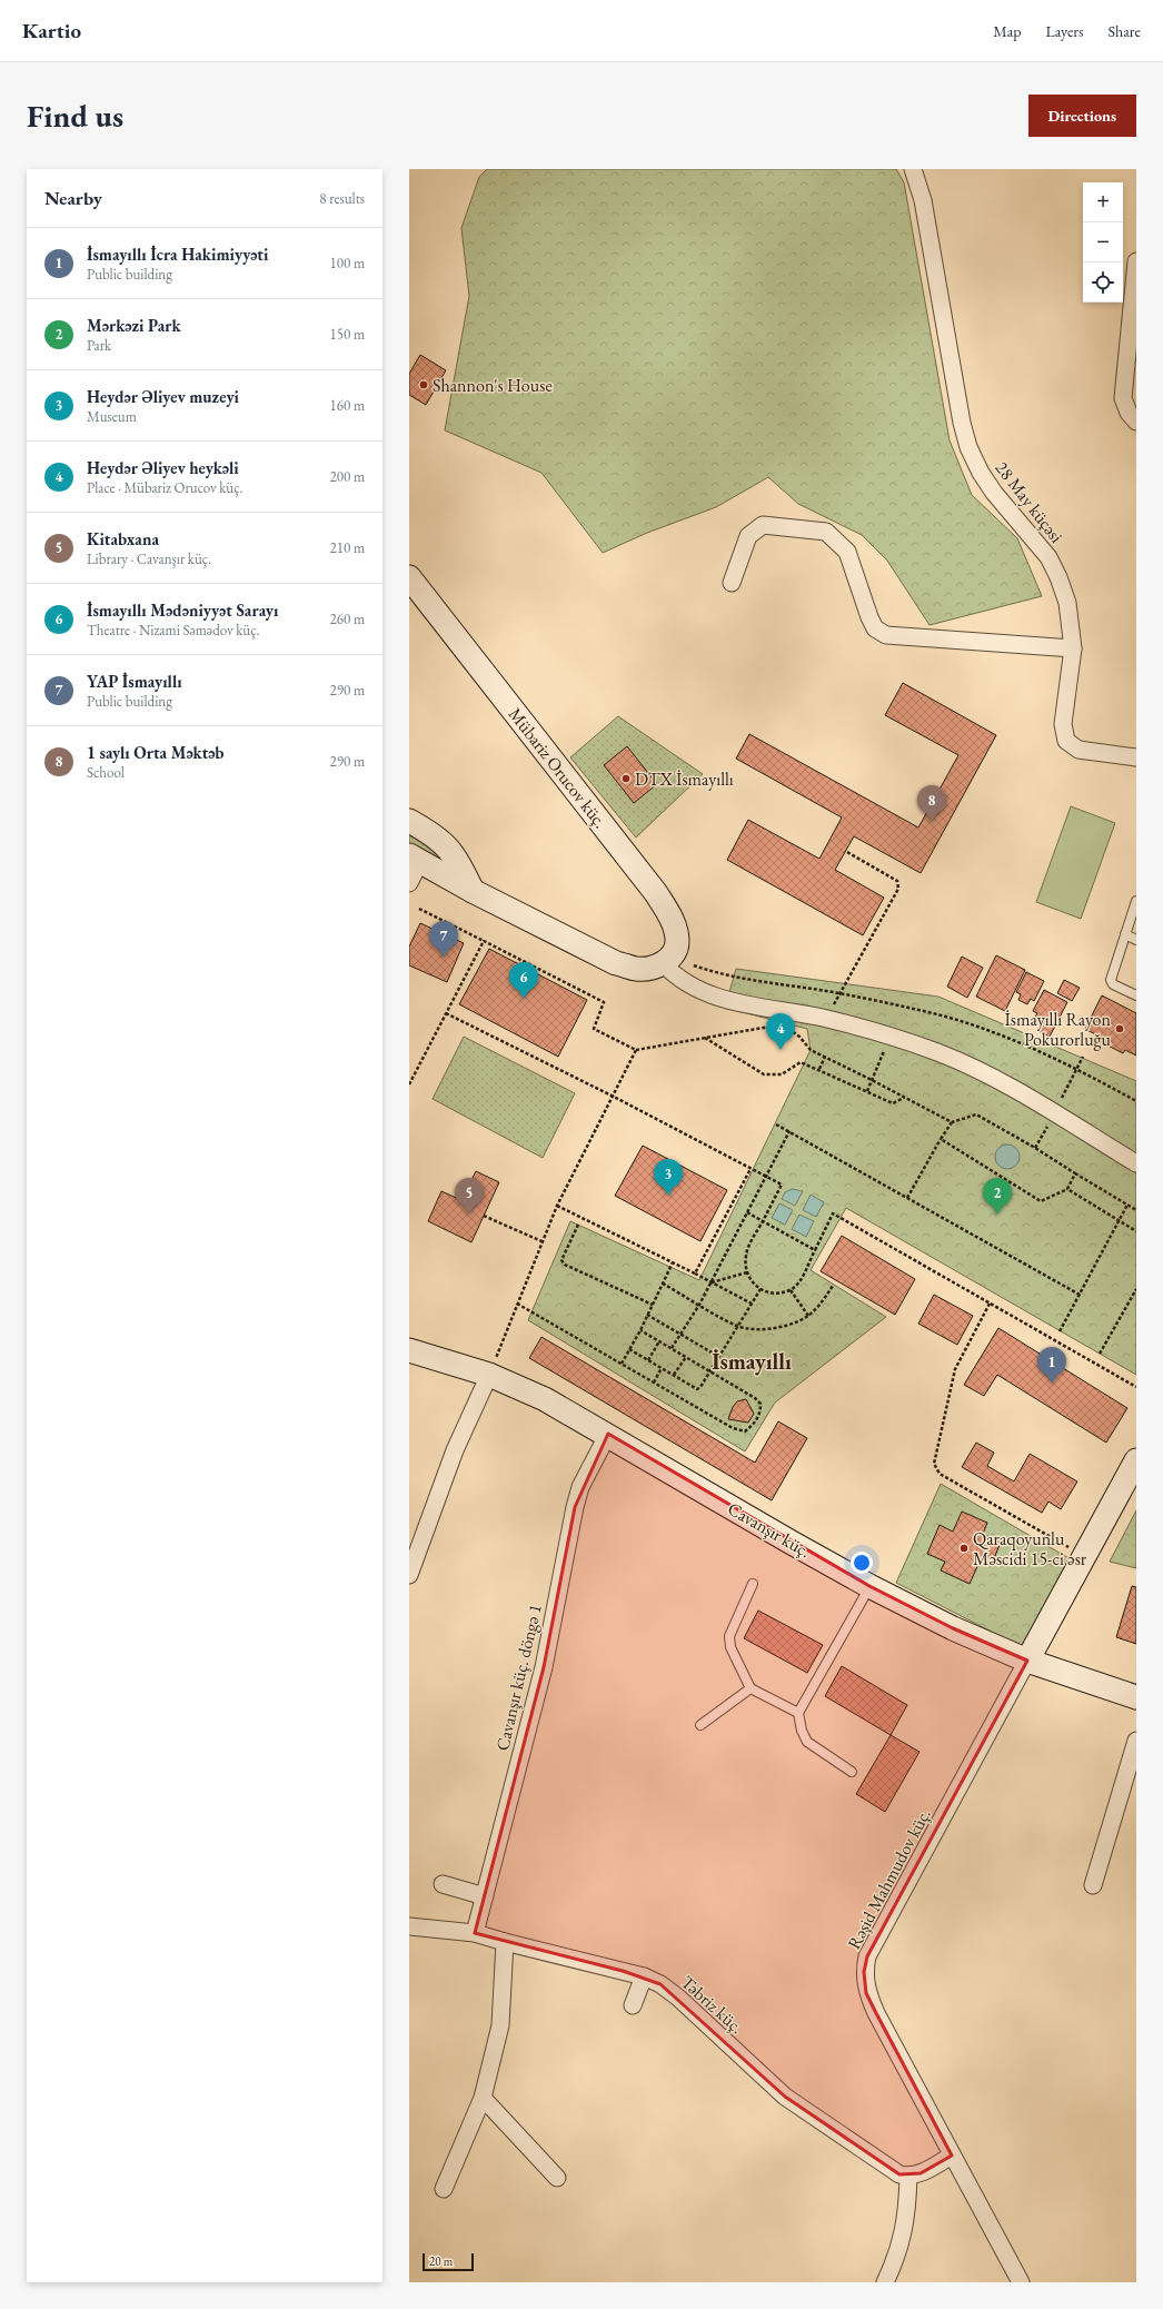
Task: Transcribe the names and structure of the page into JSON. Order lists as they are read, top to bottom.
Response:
{
  "streets": {
    "main road": ["Mübariz Orucov küç.", "Cavanşır küç."],
    "street": [
      "28 May küçəsi",
      "Cavanşır küç. döngə 1",
      "Rəşid Mahmudov küç.",
      "Təbriz küç."
    ]
  },
  "crossings": [
    ["Cavanşır küç.", "Cavanşır küç. döngə 1"],
    ["Cavanşır küç.", "Rəşid Mahmudov küç."],
    ["Cavanşır küç. döngə 1", "Təbriz küç."]
  ],
  "districts": ["İsmayıllı"],
  "places": [
    "Shannon's House",
    "DTX İsmayıllı",
    "İsmayıllı Rayon Pokurorluğu",
    "Qaraqoyunlu Məscidi 15-ci əsr"
  ],
  "scale_bar": "20 m",
  "page": {
    "header": "Kartio",
    "nav": ["Map", "Layers", "Share"],
    "buttons": "Directions",
    "title": "Find us",
    "heading": ["Nearby", "8 results"],
    "map_buttons": ["+", "−"],
    "list": [
      {
        "mark": "1",
        "name": "İsmayıllı İcra Hakimiyyəti",
        "note": "Public building",
        "value": "100 m"
      },
      {
        "mark": "2",
        "name": "Mərkəzi Park",
        "note": "Park",
        "value": "150 m"
      },
      {
        "mark": "3",
        "name": "Heydər Əliyev muzeyi",
        "note": "Museum",
        "value": "160 m"
      },
      {
        "mark": "4",
        "name": "Heydər Əliyev heykəli",
        "note": "Place · Mübariz Orucov küç.",
        "value": "200 m"
      },
      {
        "mark": "5",
        "name": "Kitabxana",
        "note": "Library · Cavanşır küç.",
        "value": "210 m"
      },
      {
        "mark": "6",
        "name": "İsmayıllı Mədəniyyət Sarayı",
        "note": "Theatre · Nizami Səmədov küç.",
        "value": "260 m"
      },
      {
        "mark": "7",
        "name": "YAP İsmayıllı",
        "note": "Public building",
        "value": "290 m"
      },
      {
        "mark": "8",
        "name": "1 saylı Orta Məktəb",
        "note": "School",
        "value": "290 m"
      }
    ],
    "pins": [
      "8",
      "7",
      "6",
      "4",
      "3",
      "2",
      "5",
      "1"
    ],
    "scale": "20 m"
  }
}
